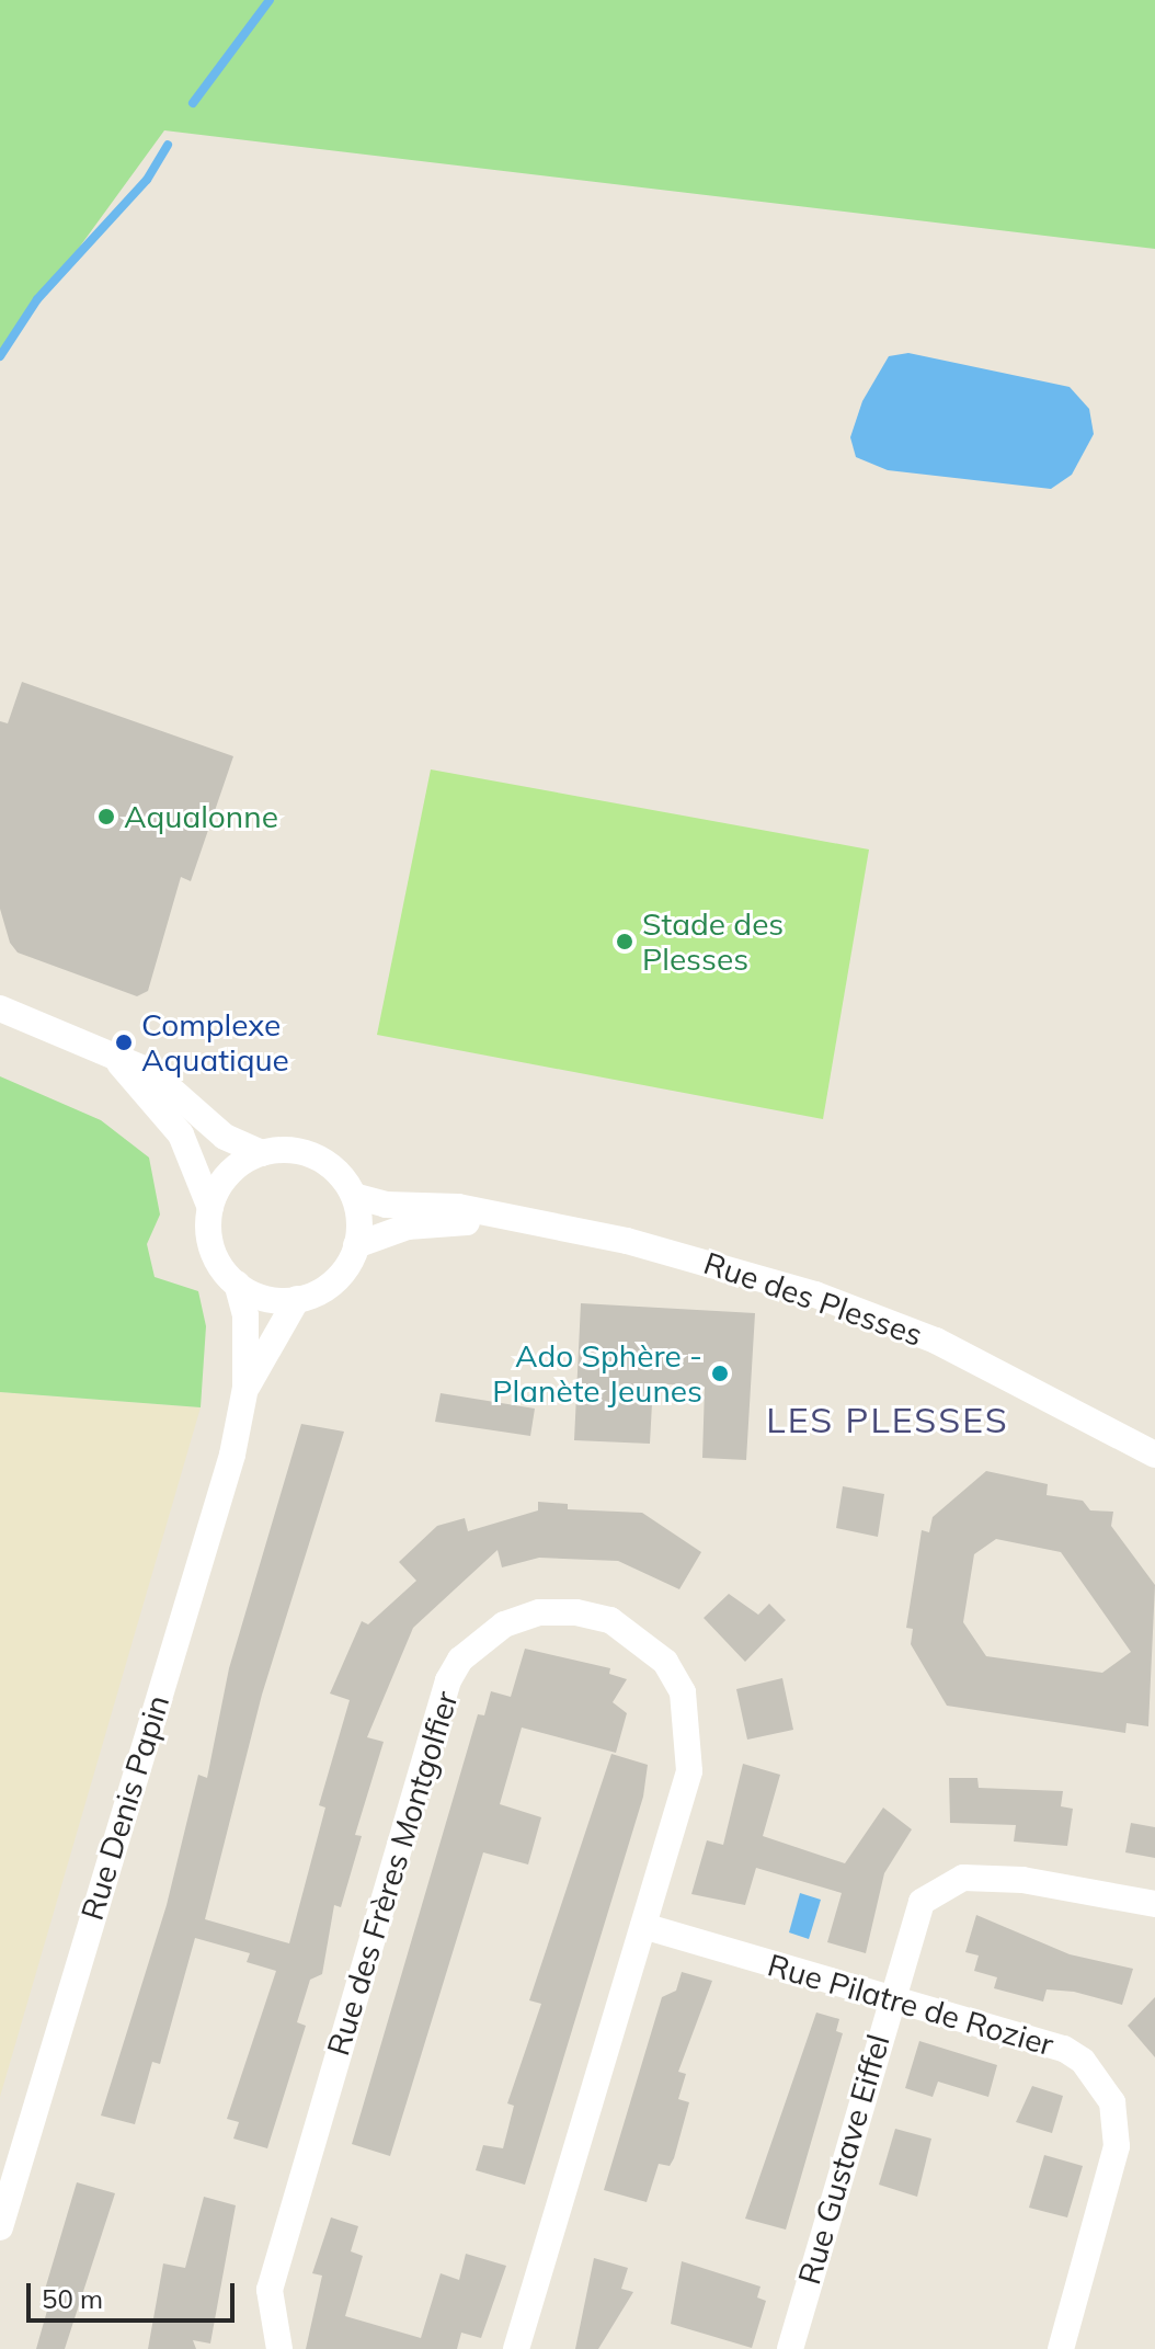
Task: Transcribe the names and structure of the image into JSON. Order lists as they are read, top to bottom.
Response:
{
  "streets": {
    "street": [
      "Rue des Plesses",
      "Rue Denis Papin",
      "Rue des Frères Montgolfier",
      "Rue Pilatre de Rozier",
      "Rue Gustave Eiffel"
    ]
  },
  "crossings": [
    ["Rue des Plesses", "Rue Denis Papin"],
    ["Rue des Frères Montgolfier", "Rue Pilatre de Rozier"],
    ["Rue Pilatre de Rozier", "Rue Gustave Eiffel"]
  ],
  "districts": ["LES PLESSES"],
  "places": [
    "Aqualonne",
    "Stade des Plesses",
    "Complexe Aquatique",
    "Ado Sphère - Planète Jeunes"
  ],
  "scale_bar": "50 m"
}
